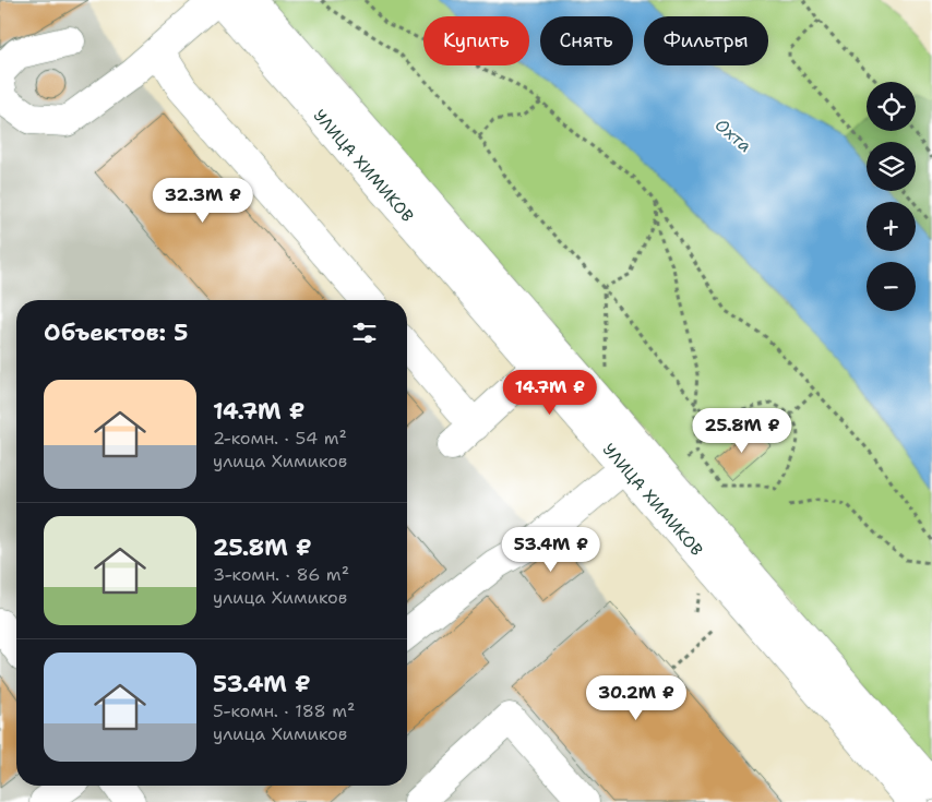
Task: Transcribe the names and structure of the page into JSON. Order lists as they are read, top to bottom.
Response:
{
  "streets": {
    "street": ["УЛИЦА ХИМИКОВ"]
  },
  "water": ["Охта"],
  "page": {
    "chip": ["Купить", "Снять", "Фильтры"],
    "map_buttons": ["+", "−"],
    "price": [
      "32.3M ₽",
      "14.7M ₽",
      "25.8M ₽",
      "53.4M ₽",
      "30.2M ₽"
    ],
    "heading": "Объектов: 5",
    "list": [
      {
        "name": "14.7M ₽",
        "note": "2-комн. · 54 m² · улица Химиков"
      },
      {
        "name": "25.8M ₽",
        "note": "3-комн. · 86 m² · улица Химиков"
      },
      {
        "name": "53.4M ₽",
        "note": "5-комн. · 188 m² · улица Химиков"
      }
    ]
  }
}
